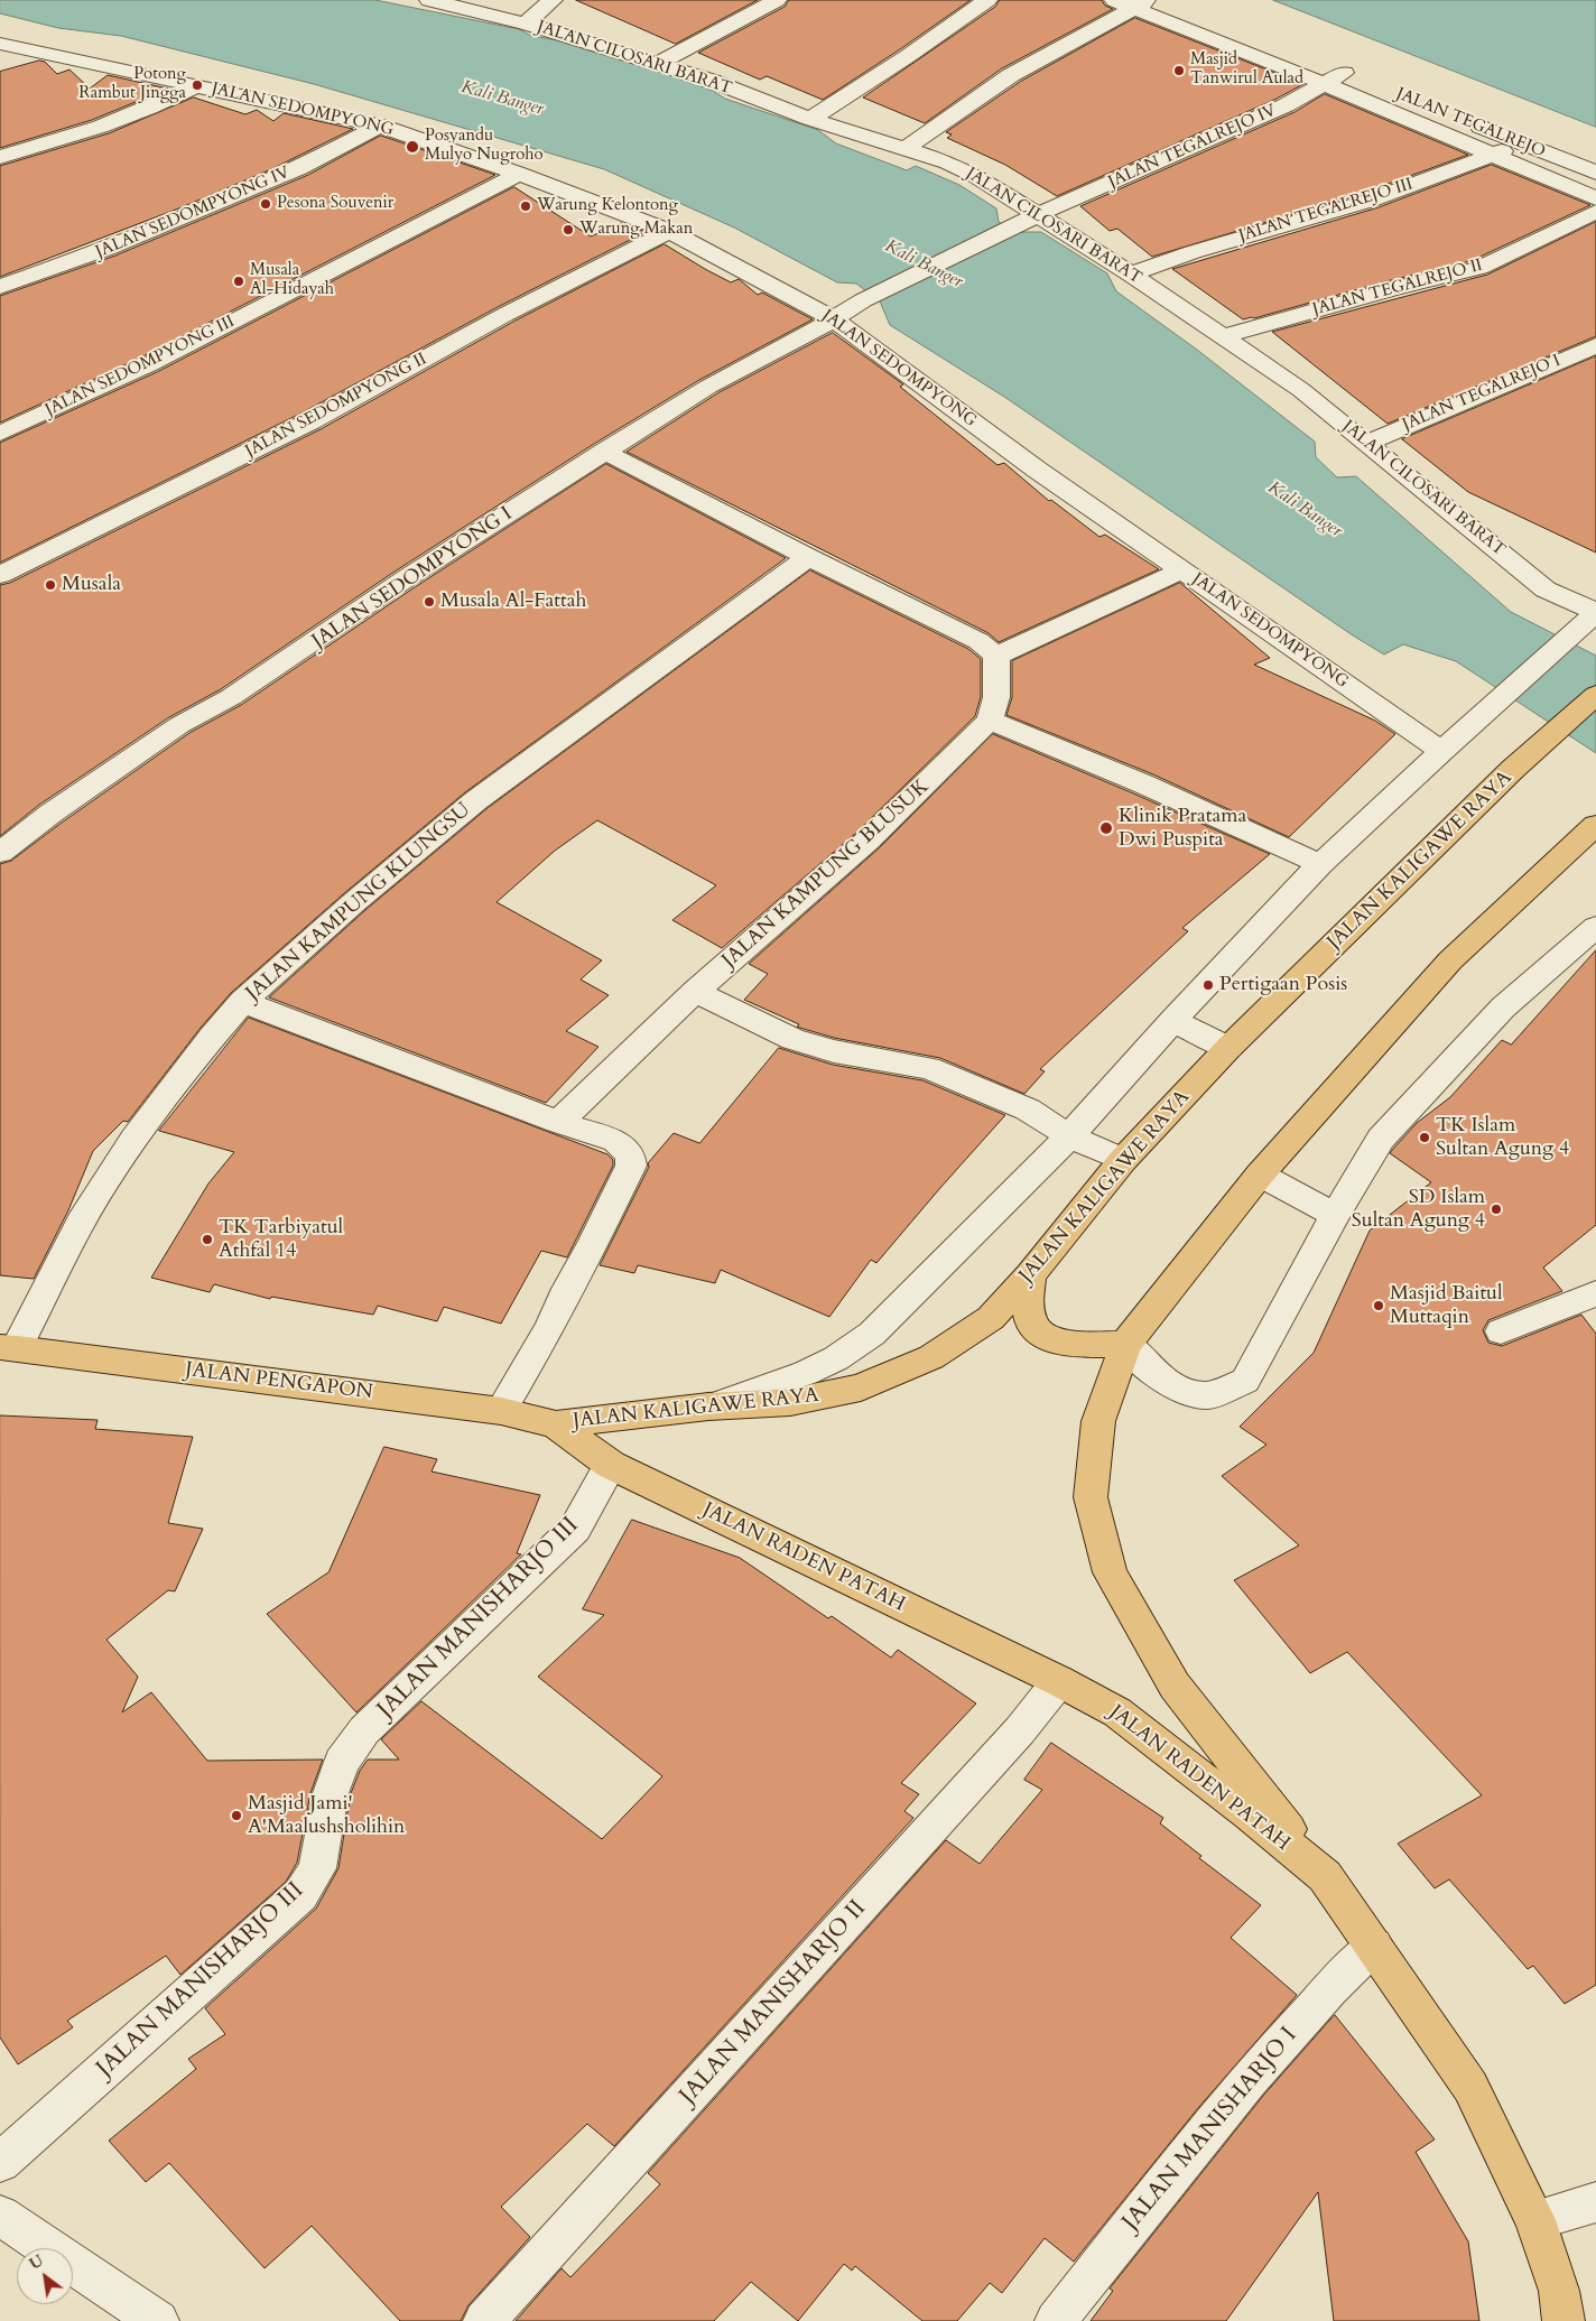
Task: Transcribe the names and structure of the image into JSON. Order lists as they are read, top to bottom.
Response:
{
  "streets": {
    "highway": ["JALAN KALIGAWE RAYA", "JALAN PENGAPON", "JALAN RADEN PATAH"],
    "street": [
      "JALAN CILOSARI BARAT",
      "JALAN SEDOMPYONG",
      "JALAN TEGALREJO",
      "JALAN TEGALREJO IV",
      "JALAN TEGALREJO III",
      "JALAN SEDOMPYONG IV",
      "JALAN TEGALREJO II",
      "JALAN SEDOMPYONG III",
      "JALAN TEGALREJO I",
      "JALAN SEDOMPYONG II",
      "JALAN SEDOMPYONG I",
      "JALAN KAMPUNG BLUSUK",
      "JALAN KAMPUNG KLUNGSU",
      "JALAN MANISHARJO III",
      "JALAN MANISHARJO II",
      "JALAN MANISHARJO I"
    ]
  },
  "crossings": [
    ["JALAN CILOSARI BARAT", "JALAN TEGALREJO IV"],
    ["JALAN CILOSARI BARAT", "JALAN TEGALREJO III"],
    ["JALAN CILOSARI BARAT", "JALAN TEGALREJO II"],
    ["JALAN CILOSARI BARAT", "JALAN TEGALREJO I"],
    ["JALAN SEDOMPYONG", "JALAN SEDOMPYONG IV"],
    ["JALAN SEDOMPYONG", "JALAN SEDOMPYONG III"],
    ["JALAN SEDOMPYONG", "JALAN SEDOMPYONG II"],
    ["JALAN SEDOMPYONG", "JALAN SEDOMPYONG I"],
    ["JALAN TEGALREJO", "JALAN TEGALREJO IV"],
    ["JALAN TEGALREJO", "JALAN TEGALREJO III"],
    ["JALAN TEGALREJO IV", "JALAN SEDOMPYONG I"],
    ["JALAN KALIGAWE RAYA", "JALAN PENGAPON"],
    ["JALAN KALIGAWE RAYA", "JALAN RADEN PATAH"],
    ["JALAN KAMPUNG KLUNGSU", "JALAN PENGAPON"],
    ["JALAN PENGAPON", "JALAN RADEN PATAH"],
    ["JALAN RADEN PATAH", "JALAN MANISHARJO III"],
    ["JALAN RADEN PATAH", "JALAN MANISHARJO II"],
    ["JALAN RADEN PATAH", "JALAN MANISHARJO I"]
  ],
  "water": ["Kali Banger"],
  "places": [
    "Masjid Tanwirul Aulad",
    "Potong Rambut Jingga",
    "Posyandu Mulyo Nugroho",
    "Pesona Souvenir",
    "Warung Kelontong",
    "Warung Makan",
    "Musala Al-Hidayah",
    "Musala",
    "Musala Al-Fattah",
    "Klinik Pratama Dwi Puspita",
    "Pertigaan Posis",
    "TK Islam Sultan Agung 4",
    "SD Islam Sultan Agung 4",
    "TK Tarbiyatul Athfal 14",
    "Masjid Baitul Muttaqin",
    "Masjid Jami' A'Maalushsholihin"
  ],
  "north": "top left"
}
